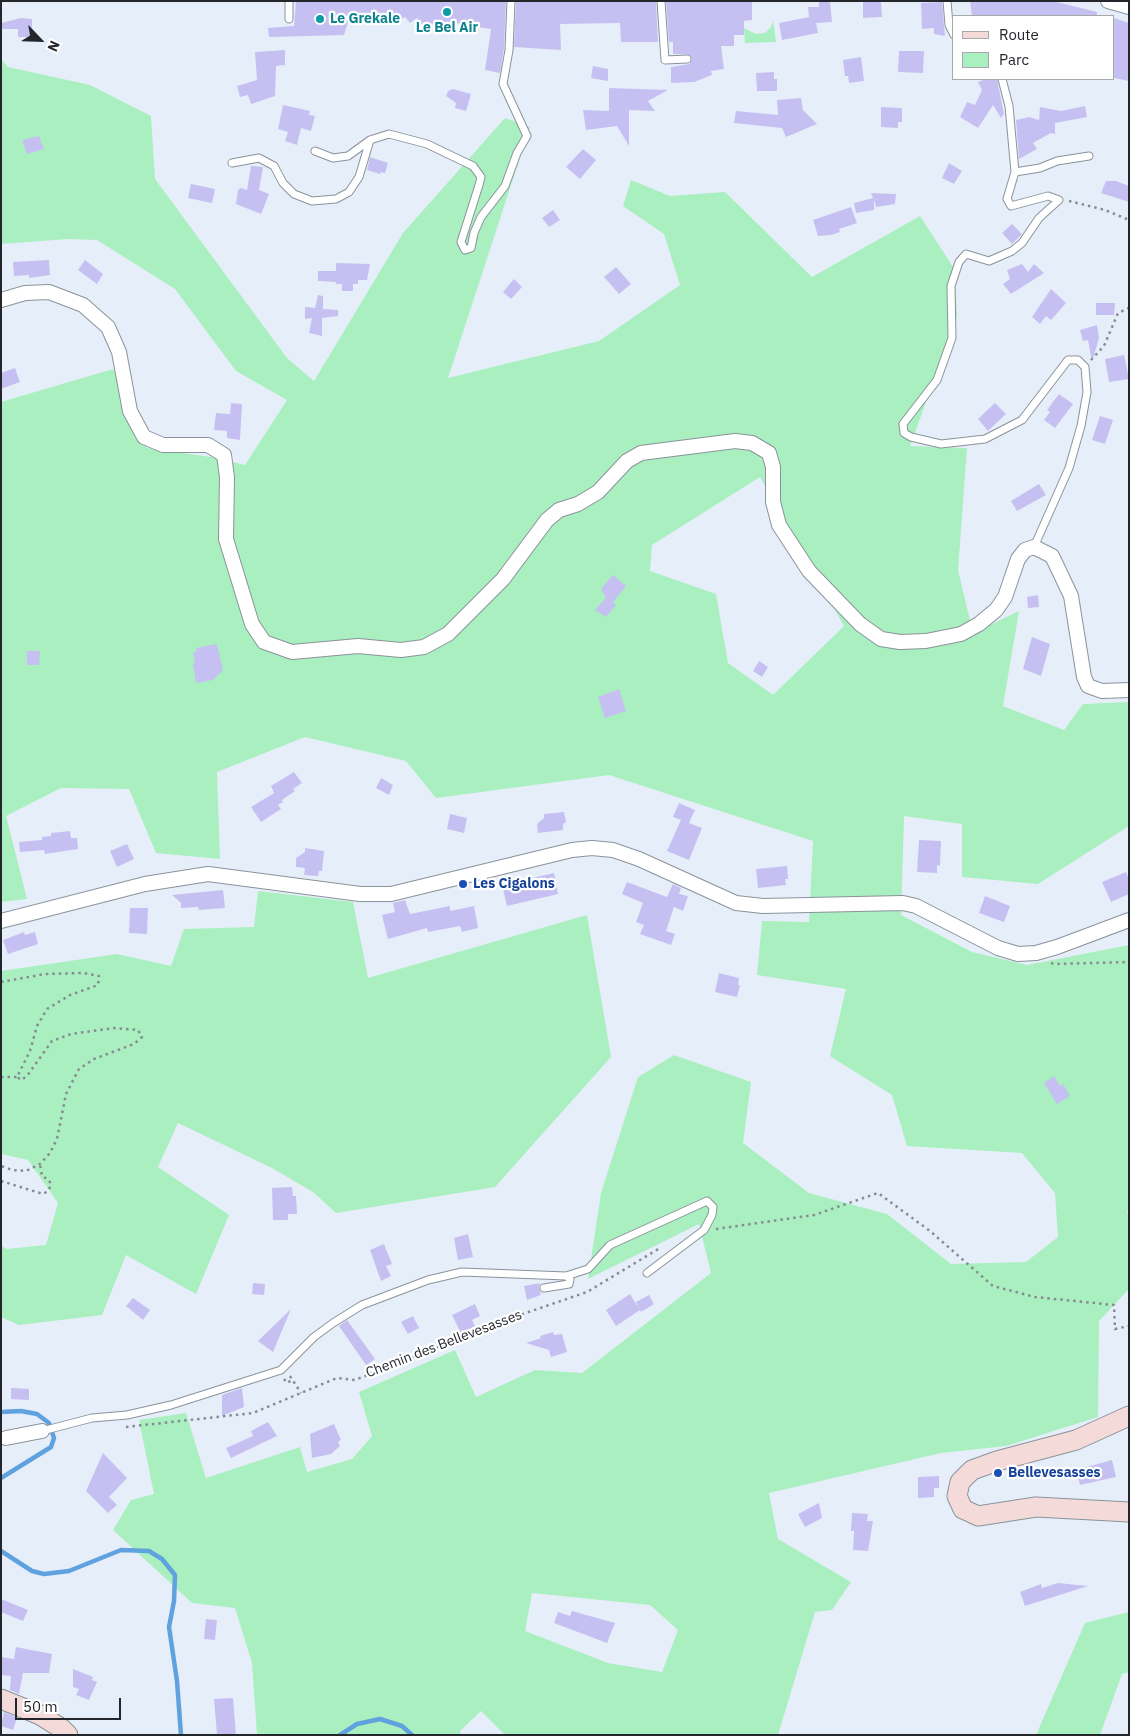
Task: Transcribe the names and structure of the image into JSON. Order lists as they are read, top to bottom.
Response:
{
  "streets": {
    "path": ["Chemin des Bellevesasses"]
  },
  "places": [
    "Le Bel Air",
    "Le Grekale",
    "Les Cigalons",
    "Bellevesasses"
  ],
  "legend": ["Route", "Parc"],
  "scale_bar": "50 m",
  "north": "bottom right"
}
